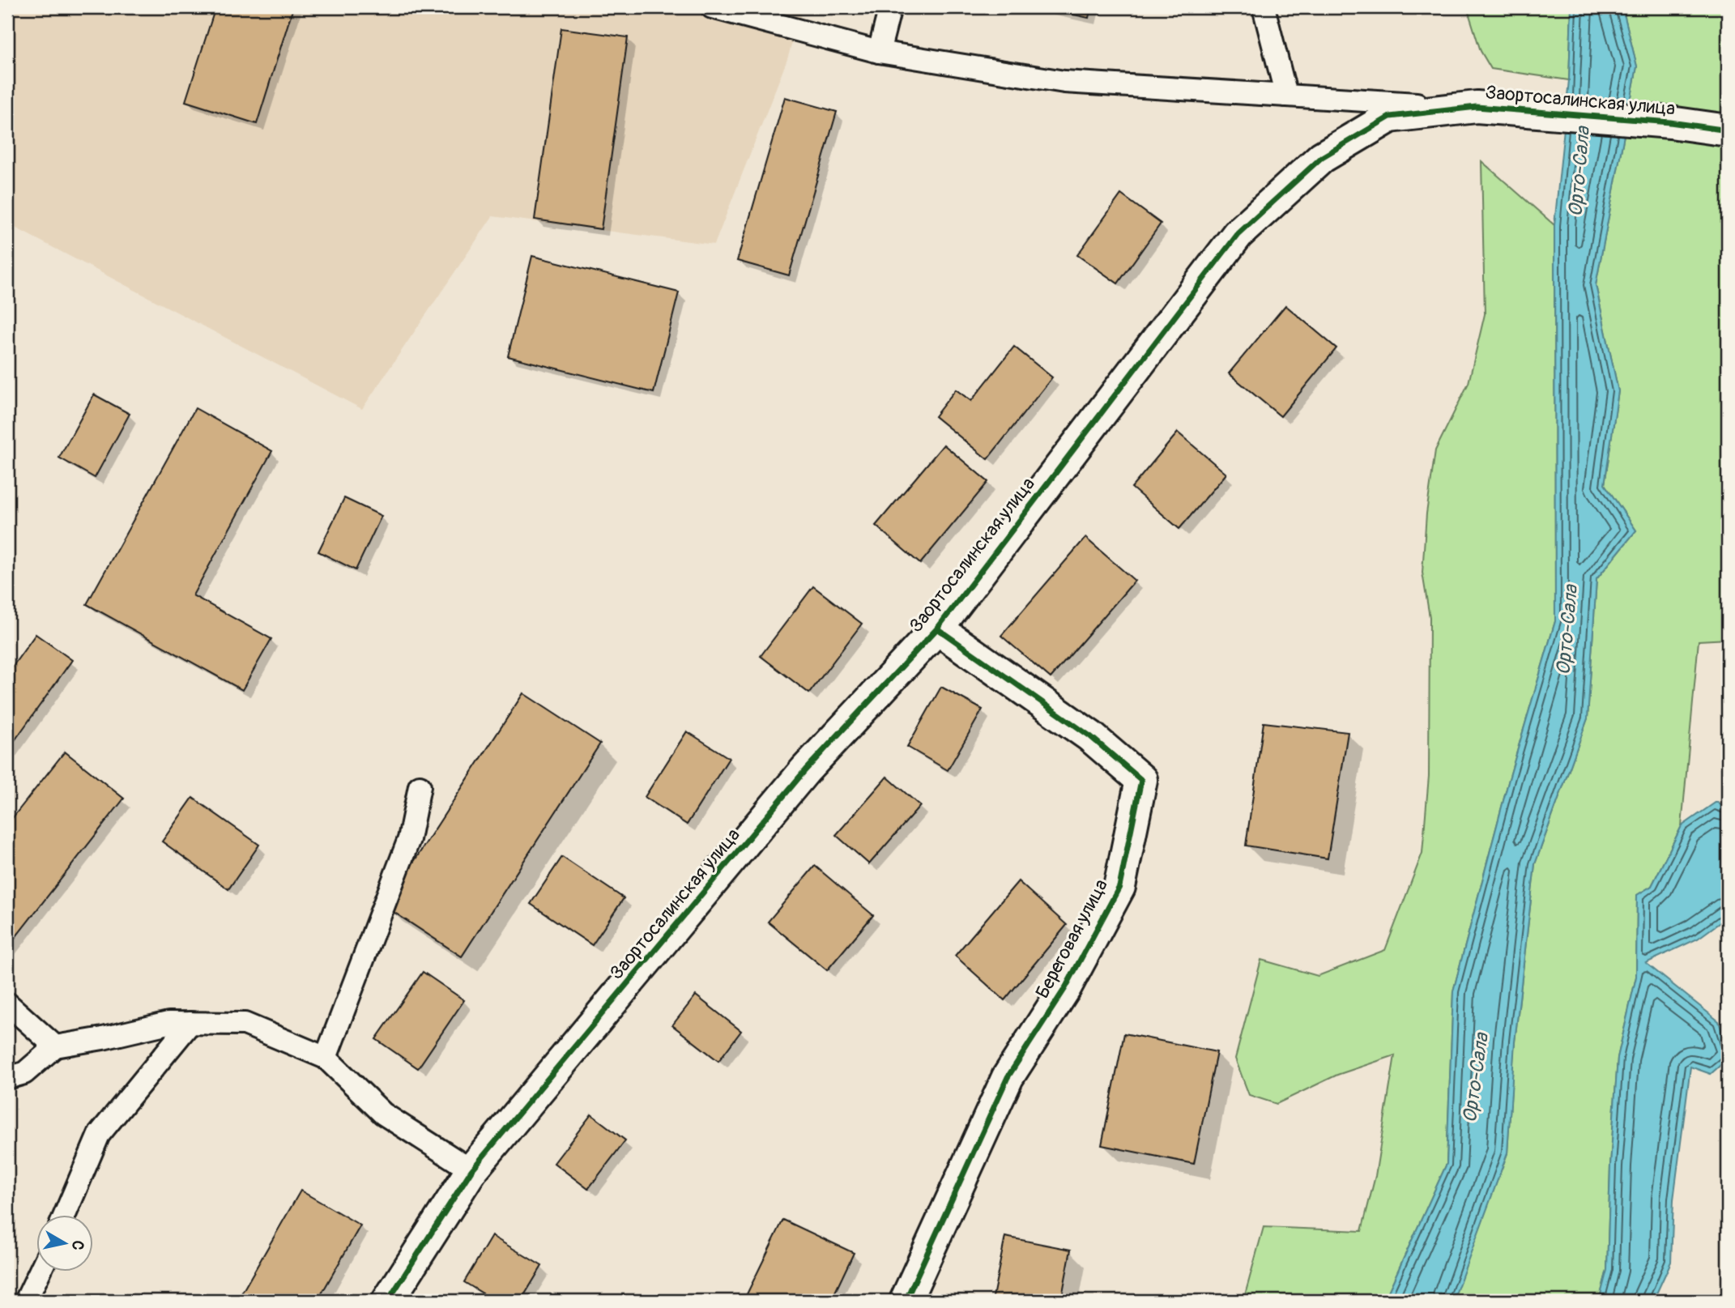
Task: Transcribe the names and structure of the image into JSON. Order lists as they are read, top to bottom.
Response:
{
  "streets": {
    "street": ["Заортосалинская улица", "Береговая улица"]
  },
  "crossings": [
    ["Заортосалинская улица", "Береговая улица"]
  ],
  "water": ["Орто-Сала"],
  "north": "right"
}
